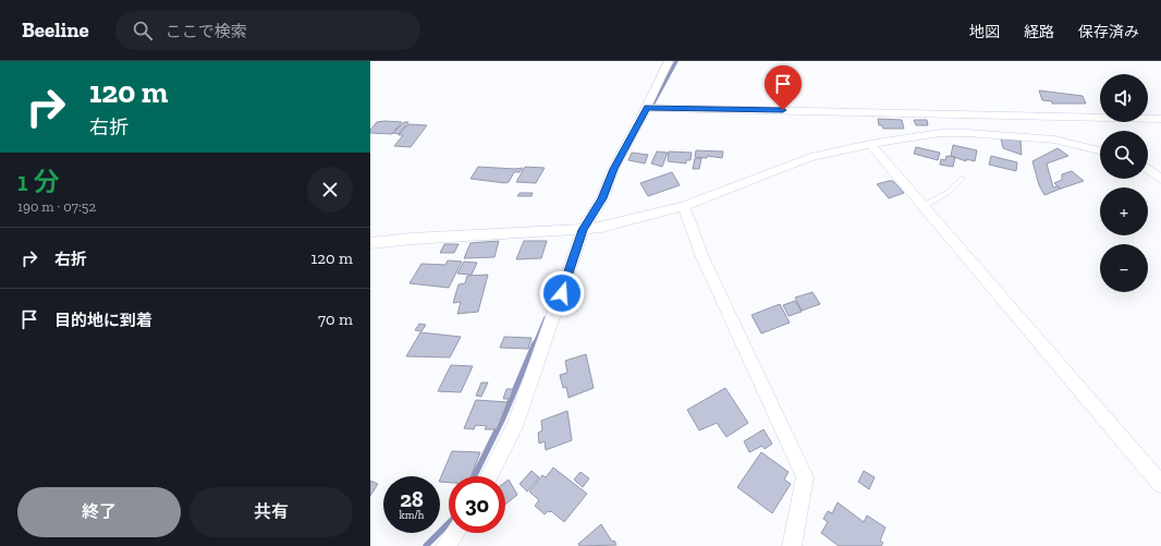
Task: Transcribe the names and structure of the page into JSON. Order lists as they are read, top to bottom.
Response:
{
  "page": {
    "header": "Beeline",
    "search": "ここで検索",
    "nav": ["地図", "経路", "保存済み"],
    "turn": ["120 m", "右折"],
    "map_buttons": ["+", "−"],
    "heading": ["1 分", "190 m · 07:52"],
    "list": [
      {
        "name": "右折",
        "value": "120 m"
      },
      {
        "name": "目的地に到着",
        "value": "70 m"
      }
    ],
    "speed": "28 km/h",
    "limit": "30",
    "buttons": ["終了", "共有"]
  }
}
